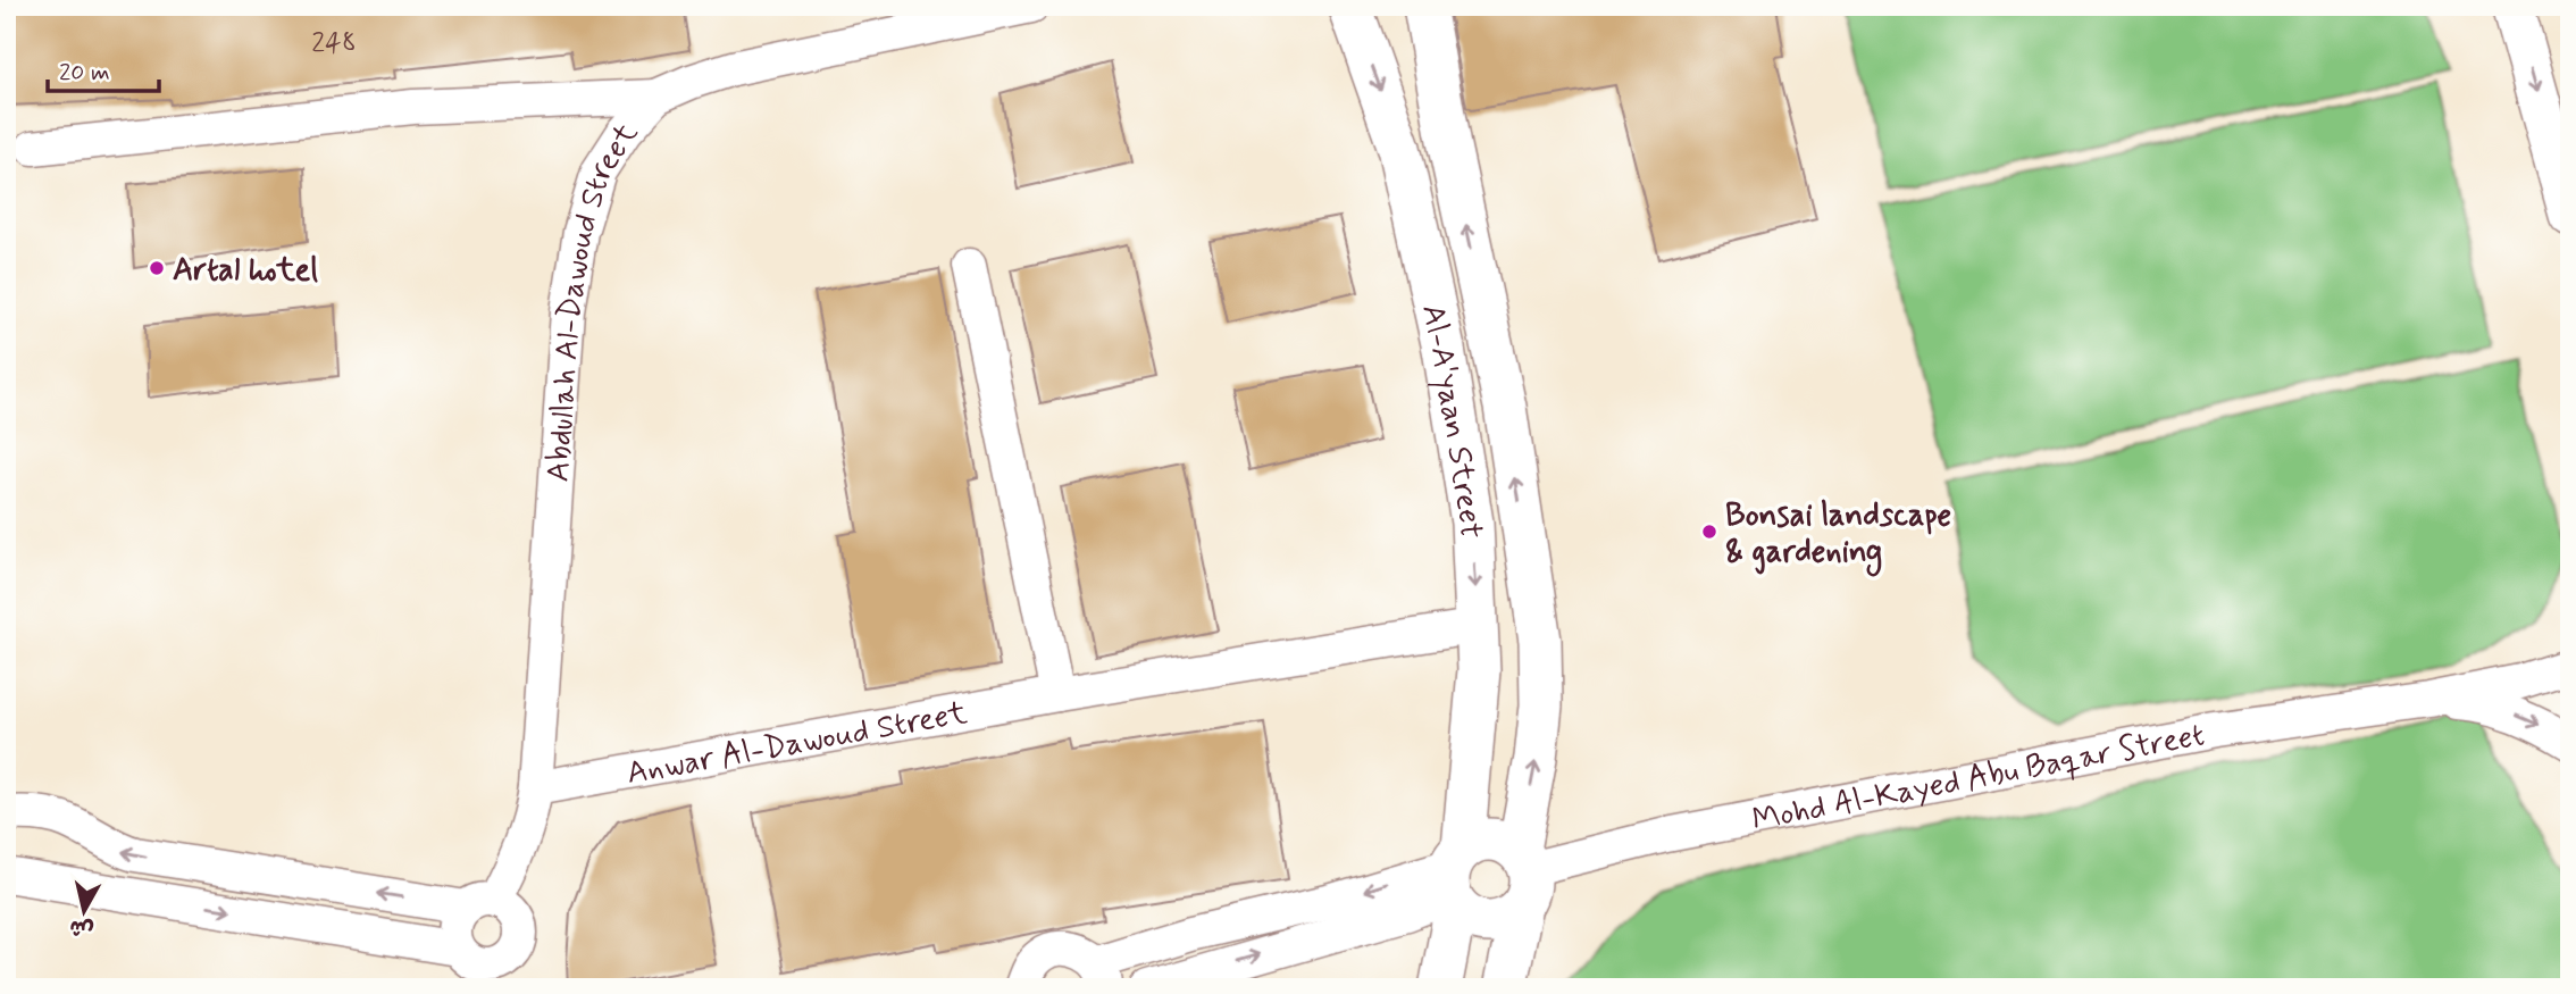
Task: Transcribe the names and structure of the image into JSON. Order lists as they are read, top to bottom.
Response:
{
  "streets": {
    "street": [
      "Abdullah Al-Dawoud Street",
      "Al-A'yaan Street",
      "Anwar Al-Dawoud Street",
      "Mohd Al-Kayed Abu Baqar Street"
    ]
  },
  "crossings": [
    ["Abdullah Al-Dawoud Street", "Anwar Al-Dawoud Street"],
    ["Al-A'yaan Street", "Anwar Al-Dawoud Street"],
    ["Al-A'yaan Street", "Mohd Al-Kayed Abu Baqar Street"]
  ],
  "places": ["Artal hotel", "Bonsai landscape & gardening"],
  "house_numbers": ["248"],
  "scale_bar": "20 m",
  "north": "bottom"
}
